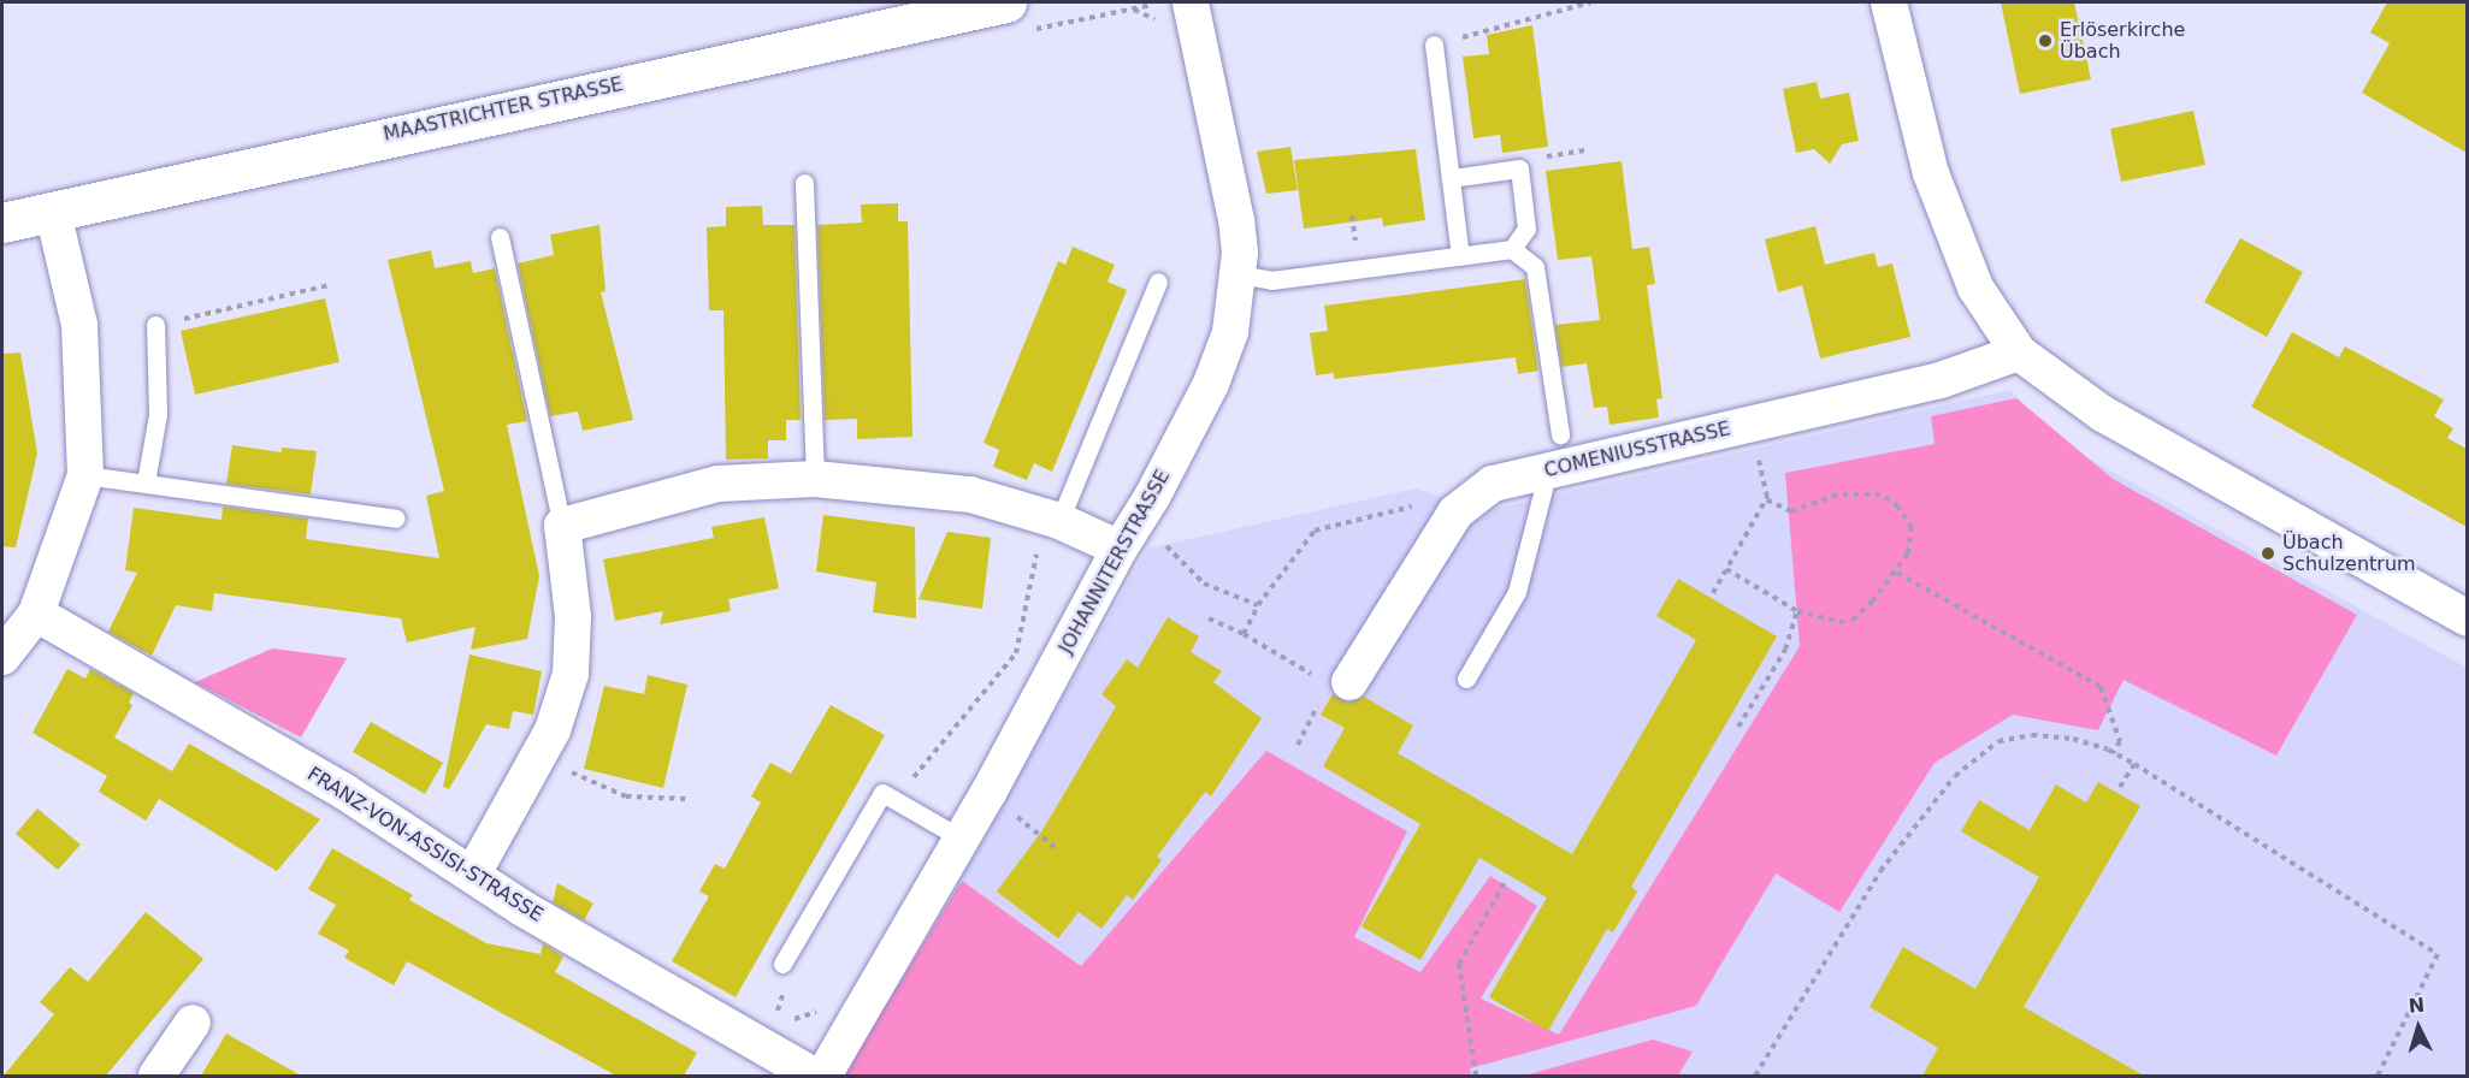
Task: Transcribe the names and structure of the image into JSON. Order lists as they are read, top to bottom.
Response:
{
  "streets": {
    "street": [
      "MAASTRICHTER STRASSE",
      "COMENIUSSTRASSE",
      "JOHANNITERSTRASSE",
      "FRANZ-VON-ASSISI-STRASSE"
    ]
  },
  "places": ["Erlöserkirche Übach", "Übach Schulzentrum"],
  "north": "top"
}
